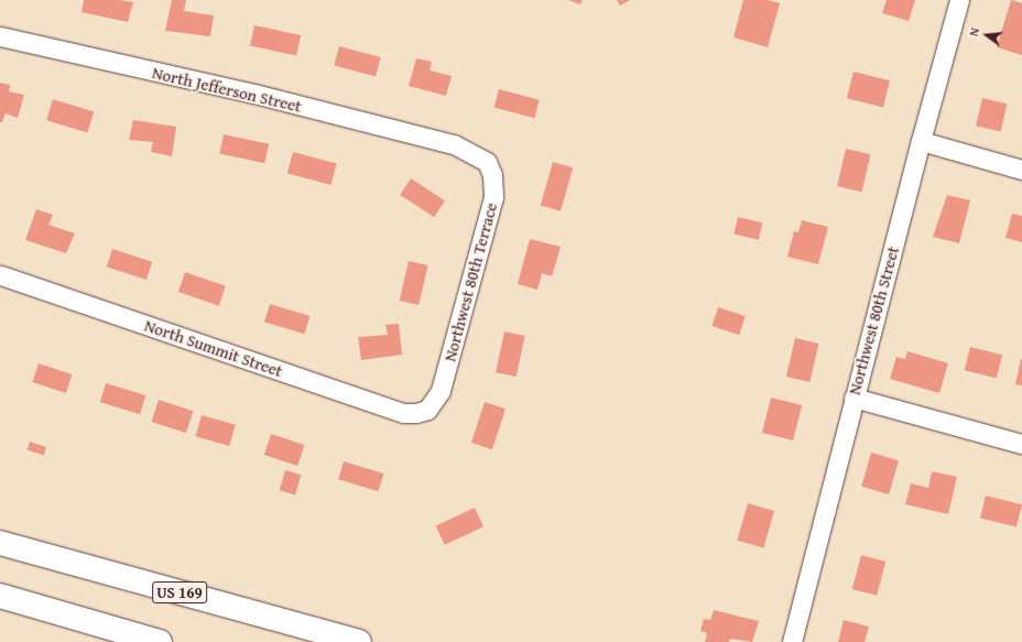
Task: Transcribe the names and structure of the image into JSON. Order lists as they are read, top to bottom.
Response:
{
  "streets": {
    "highway": ["US 169"],
    "street": [
      "North Jefferson Street",
      "Northwest 80th Terrace",
      "Northwest 80th Street",
      "North Summit Street"
    ]
  },
  "crossings": [
    ["North Jefferson Street", "Northwest 80th Terrace"],
    ["Northwest 80th Terrace", "North Summit Street"]
  ],
  "north": "left"
}
